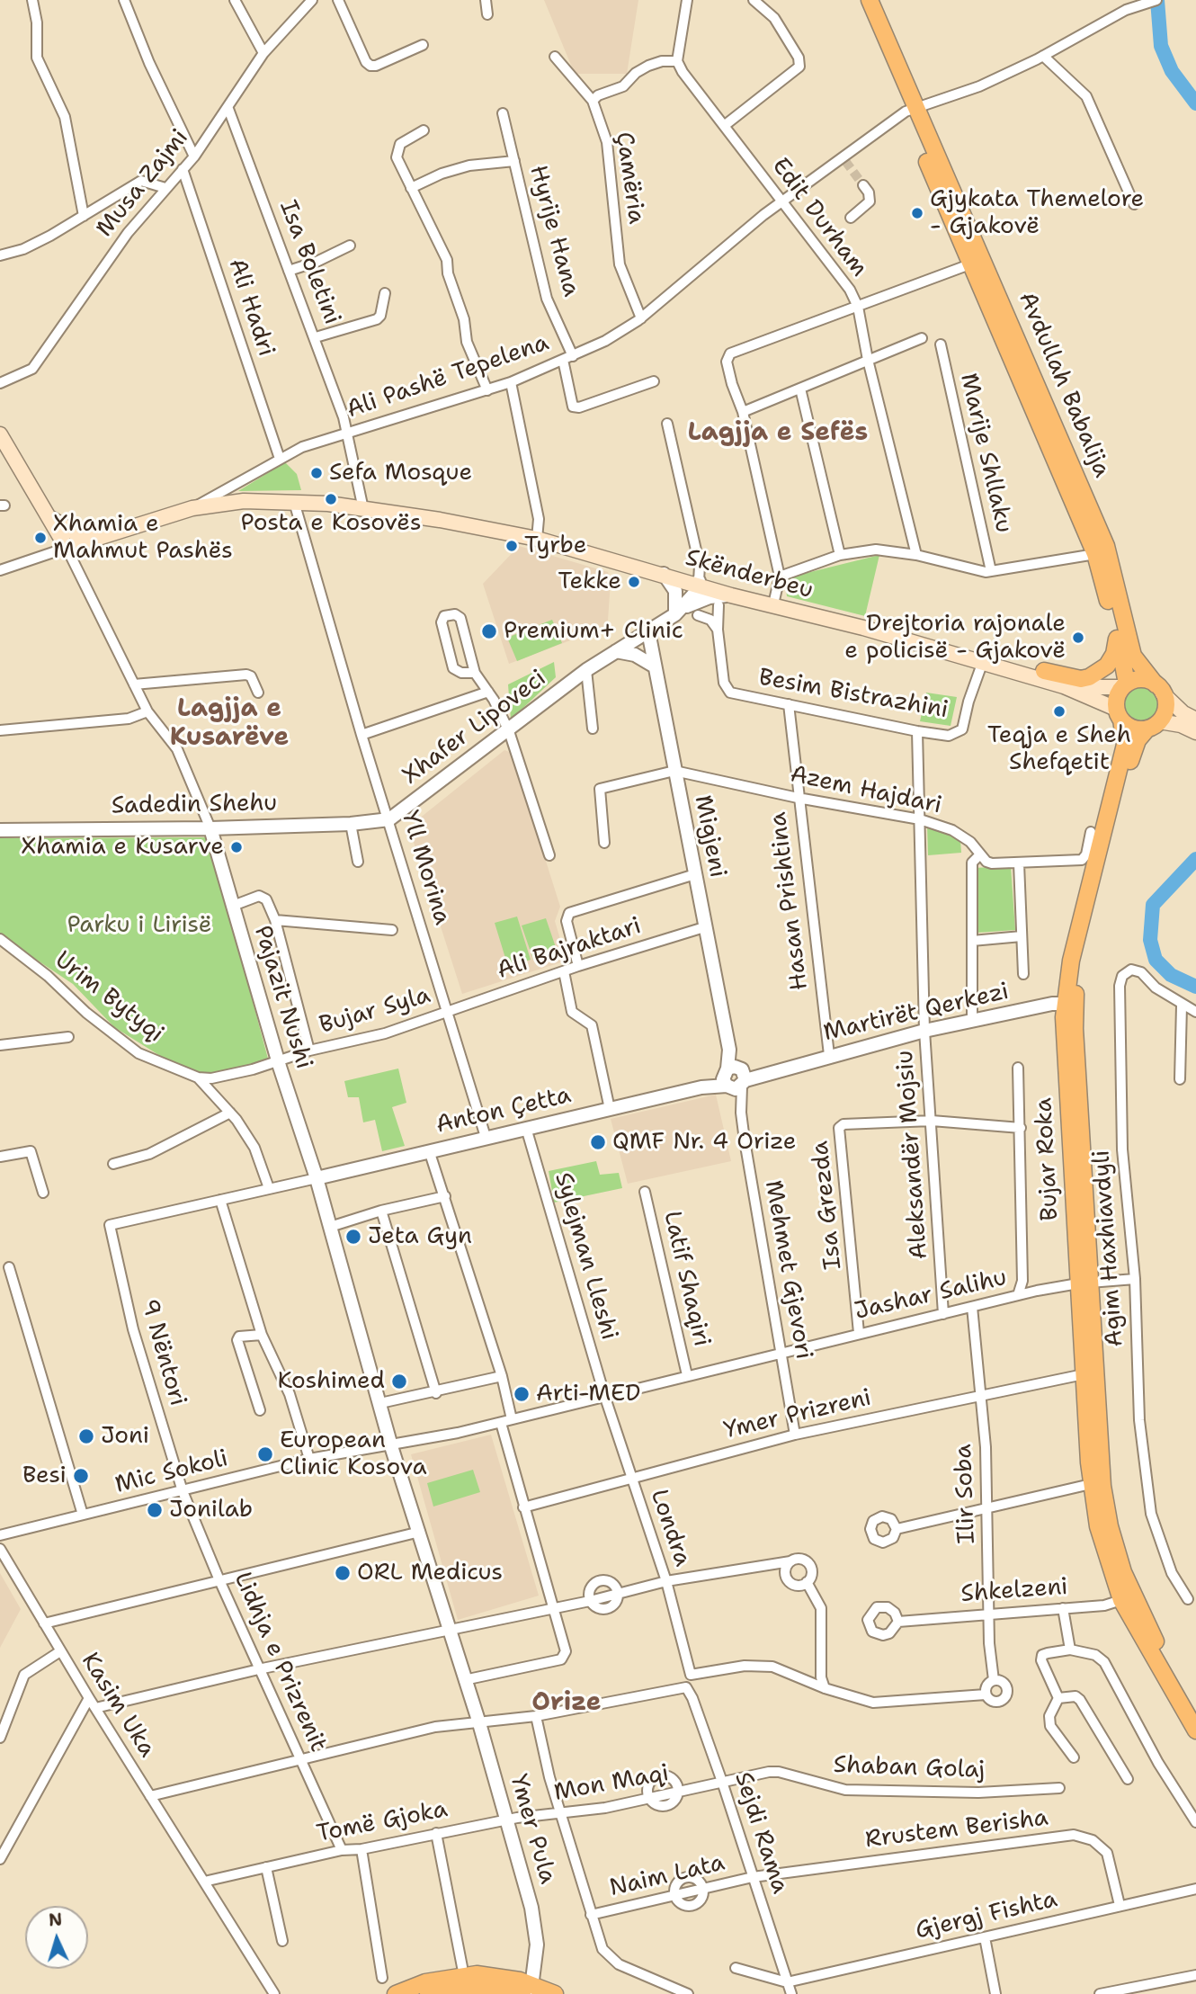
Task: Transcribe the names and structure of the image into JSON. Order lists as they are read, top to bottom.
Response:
{
  "streets": {
    "main road": ["Avdullah Babalija", "Skënderbeu", "Bujar Roka"],
    "street": [
      "Çamëria",
      "Musa Zajmi",
      "Edit Durham",
      "Hyrije Hana",
      "Isa Boletini",
      "Ali Hadri",
      "Ali Pashë Tepelena",
      "Marije Shllaku",
      "Besim Bistrazhini",
      "Xhafer Lipoveci",
      "Azem Hajdari",
      "Sadedin Shehu",
      "Migjeni",
      "Yll Morina",
      "Hasan Prishtina",
      "Ali Bajraktari",
      "Urim Bytyqi",
      "Pajazit Nushi",
      "Bujar Syla",
      "Martirët Qerkezi",
      "Anton Çetta",
      "Aleksandër Mojsiu",
      "Isa Grezda",
      "Agim Haxhiavdyli",
      "Sylejman Lleshi",
      "Mehmet Gjevori",
      "Latif Shaqiri",
      "Jashar Salihu",
      "9 Nëntori",
      "Ymer Prizreni",
      "Mic Sokoli",
      "Ilir Soba",
      "Londra",
      "Shkelzeni",
      "Lidhja e Prizrenit",
      "Kasim Uka",
      "Shaban Golaj",
      "Mon Maqi",
      "Tomë Gjoka",
      "Ymer Pula",
      "Rrustem Berisha",
      "Sejdi Rama",
      "Naim Lata",
      "Gjergj Fishta"
    ]
  },
  "crossings": [
    ["Çamëria", "Ali Pashë Tepelena"],
    ["Musa Zajmi", "Isa Boletini"],
    ["Musa Zajmi", "Ali Hadri"],
    ["Edit Durham", "Ali Pashë Tepelena"],
    ["Hyrije Hana", "Ali Pashë Tepelena"],
    ["Isa Boletini", "Ali Pashë Tepelena"],
    ["Ali Hadri", "Ali Pashë Tepelena"],
    ["Ali Pashë Tepelena", "Avdullah Babalija"],
    ["Ali Pashë Tepelena", "Skënderbeu"],
    ["Avdullah Babalija", "Skënderbeu"],
    ["Avdullah Babalija", "Bujar Roka"],
    ["Skënderbeu", "Besim Bistrazhini"],
    ["Skënderbeu", "Xhafer Lipoveci"],
    ["Skënderbeu", "Yll Morina"],
    ["Skënderbeu", "Bujar Roka"],
    ["Besim Bistrazhini", "Hasan Prishtina"],
    ["Besim Bistrazhini", "Aleksandër Mojsiu"],
    ["Xhafer Lipoveci", "Sadedin Shehu"],
    ["Xhafer Lipoveci", "Migjeni"],
    ["Xhafer Lipoveci", "Yll Morina"],
    ["Azem Hajdari", "Migjeni"],
    ["Azem Hajdari", "Hasan Prishtina"],
    ["Azem Hajdari", "Aleksandër Mojsiu"],
    ["Sadedin Shehu", "Yll Morina"],
    ["Sadedin Shehu", "Pajazit Nushi"],
    ["Migjeni", "Ali Bajraktari"],
    ["Migjeni", "Martirët Qerkezi"],
    ["Migjeni", "Anton Çetta"],
    ["Migjeni", "Mehmet Gjevori"],
    ["Yll Morina", "Ali Bajraktari"],
    ["Yll Morina", "Bujar Syla"],
    ["Yll Morina", "Anton Çetta"],
    ["Hasan Prishtina", "Martirët Qerkezi"],
    ["Ali Bajraktari", "Bujar Syla"],
    ["Urim Bytyqi", "Pajazit Nushi"],
    ["Urim Bytyqi", "Bujar Syla"],
    ["Pajazit Nushi", "Bujar Syla"],
    ["Pajazit Nushi", "Anton Çetta"],
    ["Pajazit Nushi", "Ymer Pula"],
    ["Martirët Qerkezi", "Anton Çetta"],
    ["Martirët Qerkezi", "Aleksandër Mojsiu"],
    ["Martirët Qerkezi", "Bujar Roka"],
    ["Martirët Qerkezi", "Mehmet Gjevori"],
    ["Anton Çetta", "Sylejman Lleshi"],
    ["Anton Çetta", "Mehmet Gjevori"],
    ["Aleksandër Mojsiu", "Isa Grezda"],
    ["Aleksandër Mojsiu", "Jashar Salihu"],
    ["Bujar Roka", "Jashar Salihu"],
    ["Bujar Roka", "Ymer Prizreni"],
    ["Bujar Roka", "Shkelzeni"],
    ["Isa Grezda", "Jashar Salihu"],
    ["Sylejman Lleshi", "Jashar Salihu"],
    ["Sylejman Lleshi", "Mic Sokoli"],
    ["Sylejman Lleshi", "Londra"],
    ["Mehmet Gjevori", "Jashar Salihu"],
    ["Mehmet Gjevori", "Ymer Prizreni"],
    ["Latif Shaqiri", "Jashar Salihu"],
    ["Jashar Salihu", "Mic Sokoli"],
    ["Jashar Salihu", "Ilir Soba"],
    ["Jashar Salihu", "Londra"],
    ["9 Nëntori", "Mic Sokoli"],
    ["9 Nëntori", "Lidhja e Prizrenit"],
    ["Ymer Prizreni", "Ilir Soba"],
    ["Ymer Prizreni", "Londra"],
    ["Mic Sokoli", "Londra"],
    ["Mic Sokoli", "Lidhja e Prizrenit"],
    ["Mic Sokoli", "Ymer Pula"],
    ["Ilir Soba", "Shkelzeni"],
    ["Lidhja e Prizrenit", "Tomë Gjoka"],
    ["Kasim Uka", "Tomë Gjoka"],
    ["Shaban Golaj", "Mon Maqi"],
    ["Shaban Golaj", "Sejdi Rama"],
    ["Mon Maqi", "Tomë Gjoka"],
    ["Mon Maqi", "Ymer Pula"],
    ["Mon Maqi", "Sejdi Rama"],
    ["Tomë Gjoka", "Ymer Pula"],
    ["Rrustem Berisha", "Sejdi Rama"],
    ["Rrustem Berisha", "Naim Lata"],
    ["Rrustem Berisha", "Gjergj Fishta"],
    ["Sejdi Rama", "Naim Lata"],
    ["Sejdi Rama", "Gjergj Fishta"]
  ],
  "districts": ["Lagjja e Sefës", "Lagjja e Kusarëve", "Orize"],
  "parks": ["Parku i Lirisë"],
  "places": [
    "Gjykata Themelore - Gjakovë",
    "Sefa Mosque",
    "Posta e Kosovës",
    "Xhamia e Mahmut Pashës",
    "Tyrbe",
    "Tekke",
    "Premium+ Clinic",
    "Drejtoria rajonale e policisë - Gjakovë",
    "Teqja e Sheh Shefqetit",
    "Xhamia e Kusarve",
    "QMF Nr. 4 Orize",
    "Jeta Gyn",
    "Koshimed",
    "Arti-MED",
    "Joni",
    "European Clinic Kosova",
    "Besi",
    "Jonilab",
    "ORL Medicus"
  ],
  "north": "top"
}
